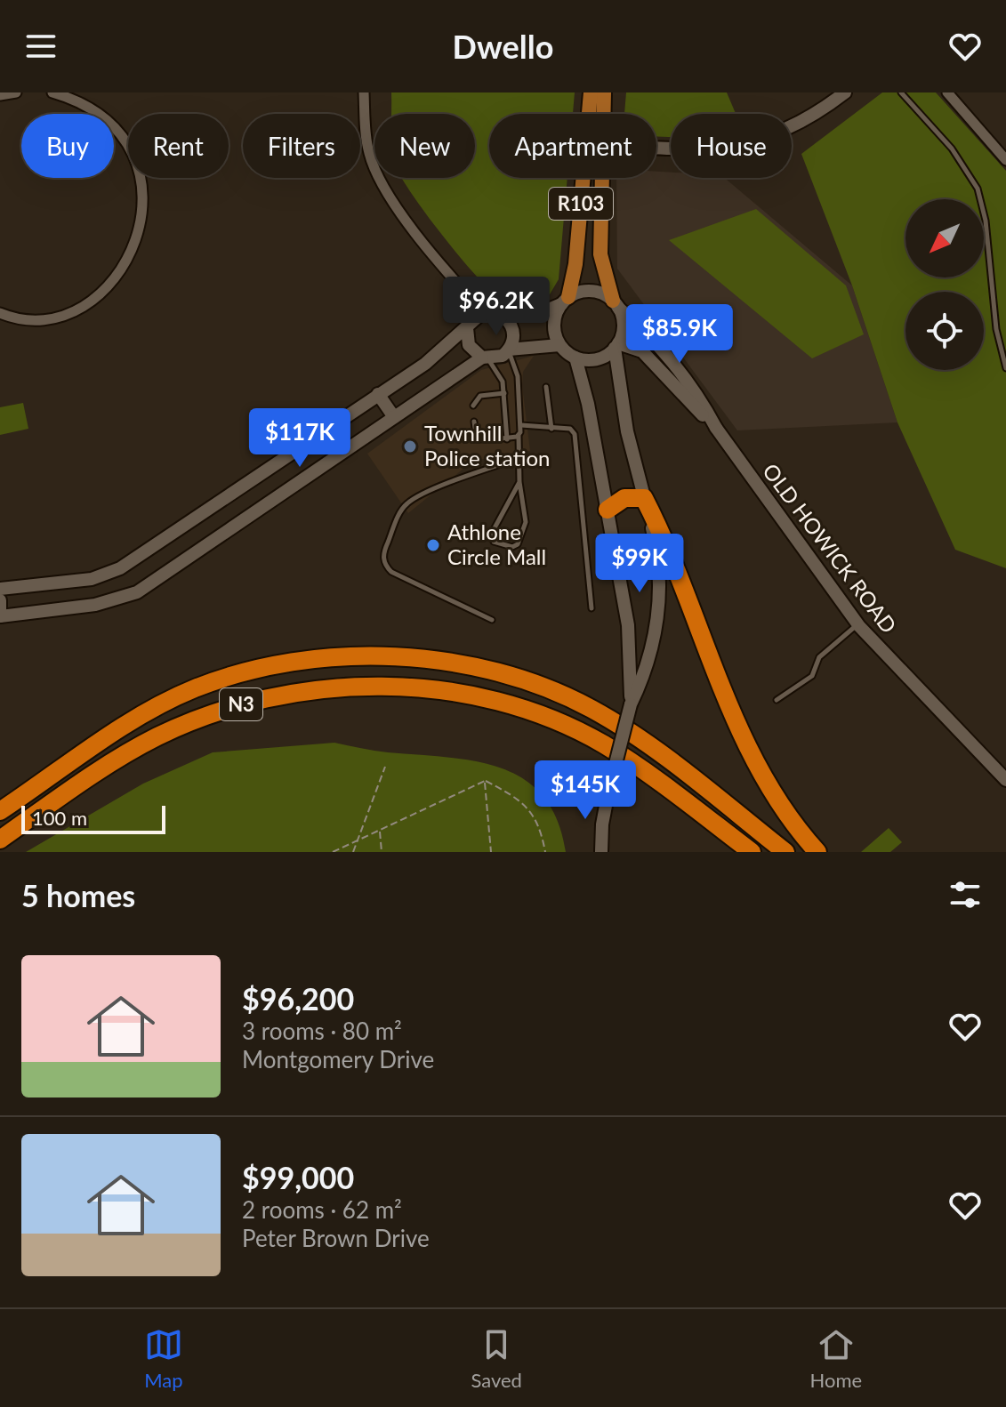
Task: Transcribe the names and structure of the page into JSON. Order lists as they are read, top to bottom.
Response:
{
  "streets": {
    "highway": ["N3"],
    "main road": ["R103"],
    "street": ["OLD HOWICK ROAD"]
  },
  "crossings": [
    ["R103", "OLD HOWICK ROAD"]
  ],
  "places": ["Townhill Police station", "Athlone Circle Mall"],
  "scale_bar": "100 m",
  "north": "bottom left",
  "page": {
    "header": "Dwello",
    "chip": [
      "Buy",
      "Rent",
      "Filters",
      "New",
      "Apartment",
      "House"
    ],
    "price": [
      "$96.2K",
      "$85.9K",
      "$117K",
      "$99K",
      "$145K"
    ],
    "scale": "100 m",
    "heading": "5 homes",
    "list": [
      {
        "name": "$96,200",
        "note": "3 rooms · 80 m² · Montgomery Drive"
      },
      {
        "name": "$99,000",
        "note": "2 rooms · 62 m² · Peter Brown Drive"
      }
    ],
    "tabs": ["Map", "Saved", "Home"]
  }
}
